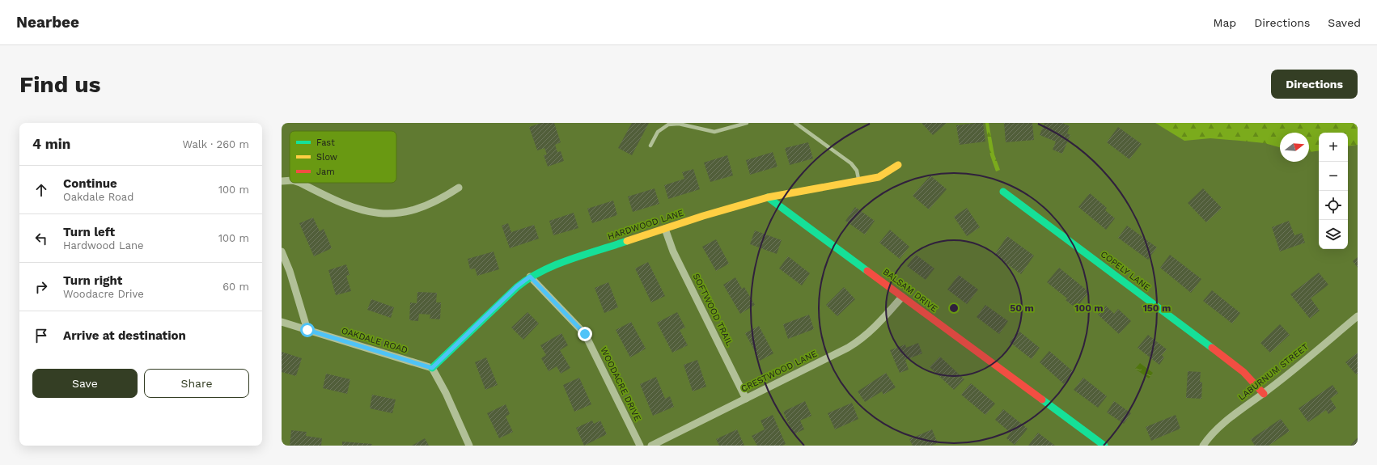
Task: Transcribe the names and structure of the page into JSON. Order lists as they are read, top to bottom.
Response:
{
  "streets": {
    "street": [
      "HARDWOOD LANE",
      "COPELY LANE",
      "BALSAM DRIVE",
      "SOFTWOOD TRAIL",
      "OAKDALE ROAD",
      "CRESTWOOD LANE",
      "LABURNUM STREET",
      "WOODACRE DRIVE"
    ]
  },
  "crossings": [
    ["HARDWOOD LANE", "BALSAM DRIVE"],
    ["HARDWOOD LANE", "SOFTWOOD TRAIL"],
    ["HARDWOOD LANE", "OAKDALE ROAD"],
    ["HARDWOOD LANE", "WOODACRE DRIVE"],
    ["COPELY LANE", "LABURNUM STREET"],
    ["BALSAM DRIVE", "CRESTWOOD LANE"],
    ["SOFTWOOD TRAIL", "CRESTWOOD LANE"]
  ],
  "legend": ["Fast", "Slow", "Jam"],
  "north": "right",
  "page": {
    "header": "Nearbee",
    "nav": ["Map", "Directions", "Saved"],
    "buttons": [
      "Directions",
      ["Save", "Share"]
    ],
    "title": "Find us",
    "heading": ["4 min", "Walk · 260 m"],
    "map_buttons": ["+", "−"],
    "list": [
      ["Continue", "Oakdale Road", "100 m"],
      ["Turn left", "Hardwood Lane", "100 m"],
      ["Turn right", "Woodacre Drive", "60 m"],
      "Arrive at destination"
    ]
  },
  "rings": ["50 m", "100 m", "150 m"]
}
